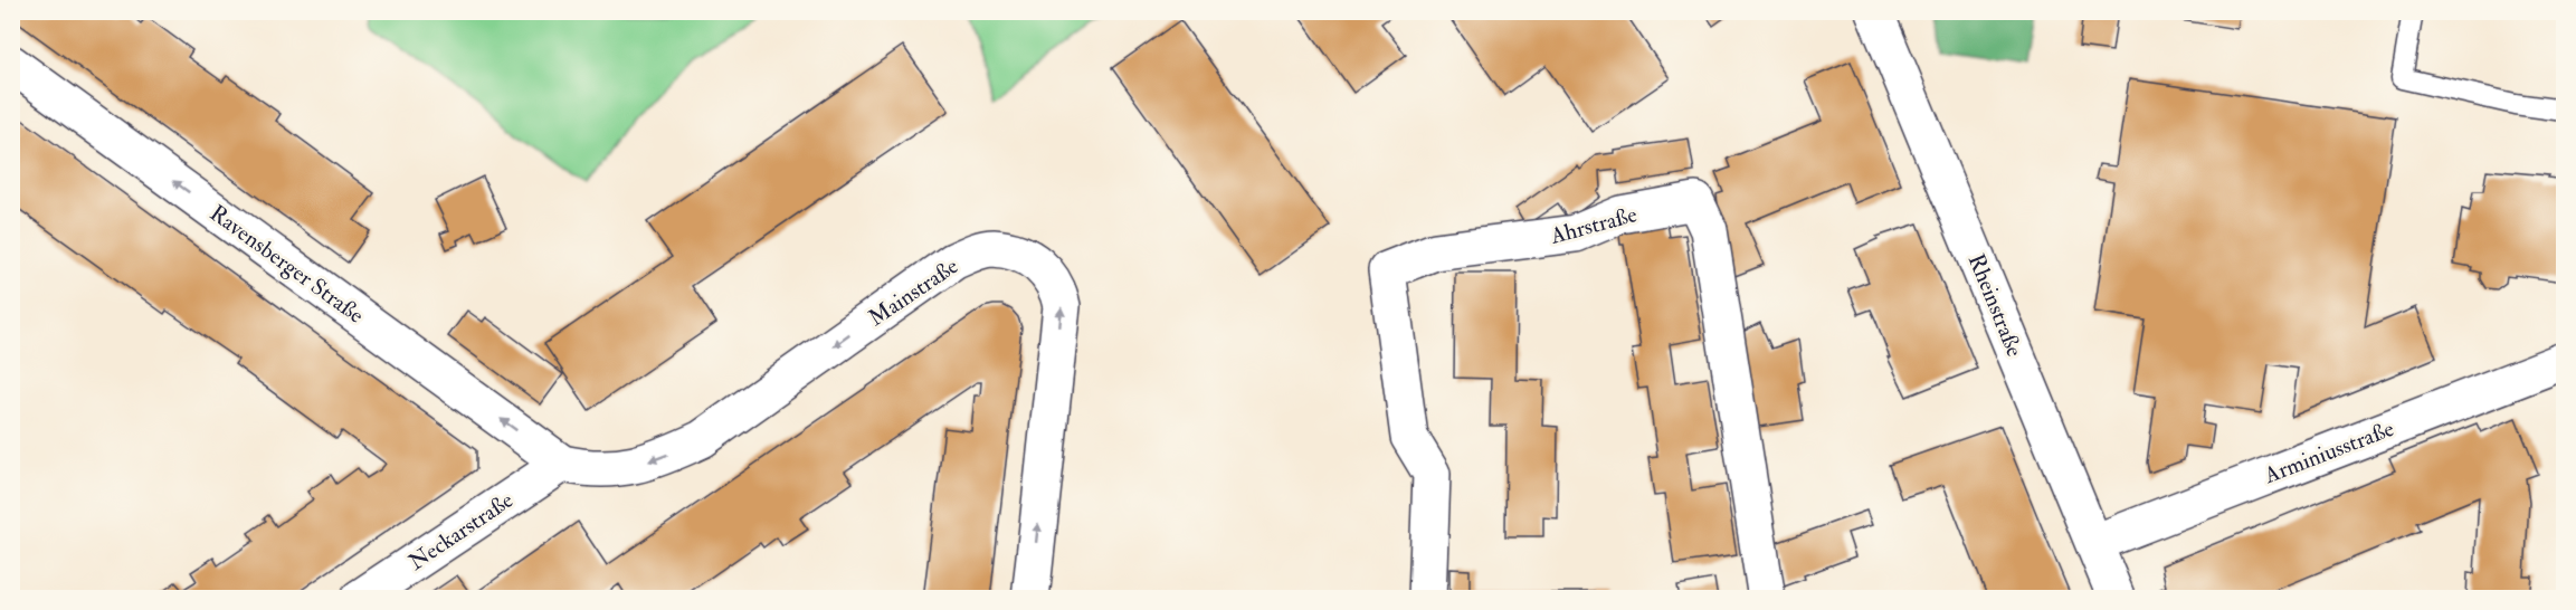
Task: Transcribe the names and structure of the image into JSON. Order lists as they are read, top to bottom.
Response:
{
  "streets": {
    "street": [
      "Ahrstraße",
      "Ravensberger Straße",
      "Mainstraße",
      "Rheinstraße",
      "Arminiusstraße",
      "Neckarstraße"
    ]
  },
  "crossings": [
    ["Ravensberger Straße", "Mainstraße"],
    ["Ravensberger Straße", "Neckarstraße"],
    ["Mainstraße", "Neckarstraße"],
    ["Rheinstraße", "Arminiusstraße"]
  ],
  "one_way": ["Ravensberger Straße"]
}
